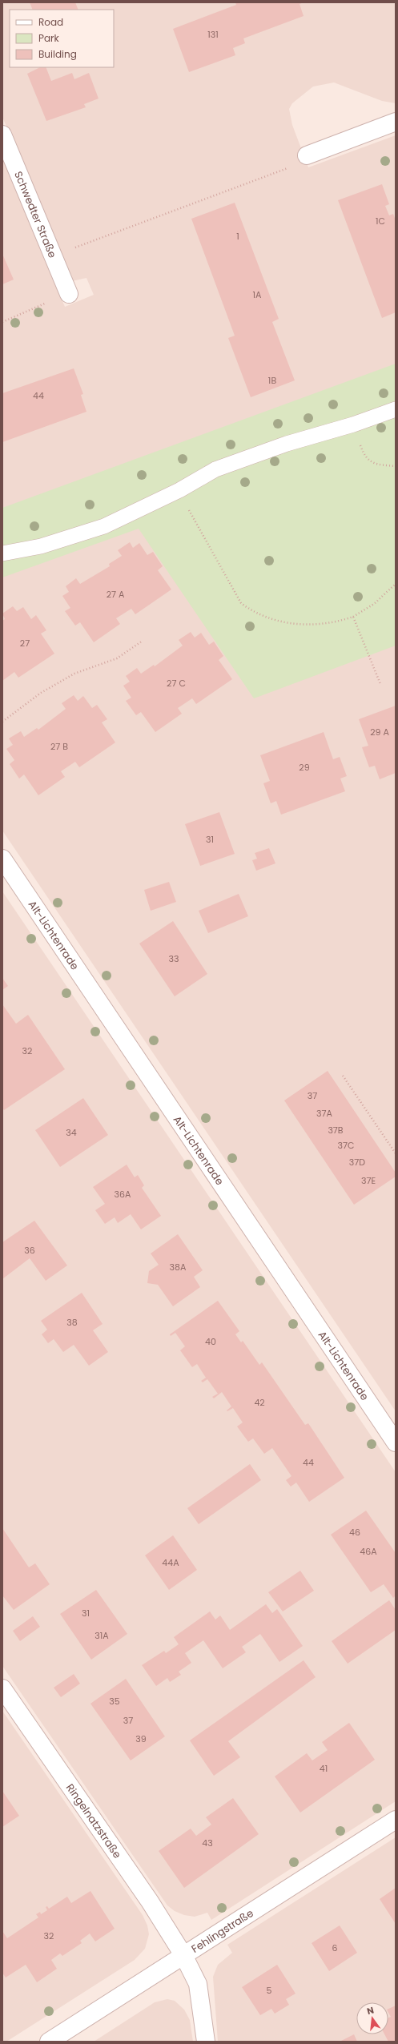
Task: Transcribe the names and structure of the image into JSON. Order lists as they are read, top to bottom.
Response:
{
  "streets": {
    "street": [
      "Schwedter Straße",
      "Alt-Lichtenrade",
      "Ringelnatzstraße",
      "Fehlingstraße"
    ]
  },
  "crossings": [
    ["Ringelnatzstraße", "Fehlingstraße"]
  ],
  "house_numbers": [
    "131",
    "1C",
    "1",
    "1A",
    "1B",
    "44",
    "27 A",
    "27",
    "27 C",
    "29 A",
    "27 B",
    "29",
    "31",
    "33",
    "32",
    "37",
    "37A",
    "37B",
    "34",
    "37C",
    "37D",
    "37E",
    "36A",
    "36",
    "38A",
    "38",
    "40",
    "42",
    "44",
    "46",
    "46A",
    "44A",
    "31",
    "31A",
    "35",
    "37",
    "39",
    "41",
    "43",
    "32",
    "6",
    "5"
  ],
  "legend": ["Road", "Park", "Building"],
  "north": "top"
}
